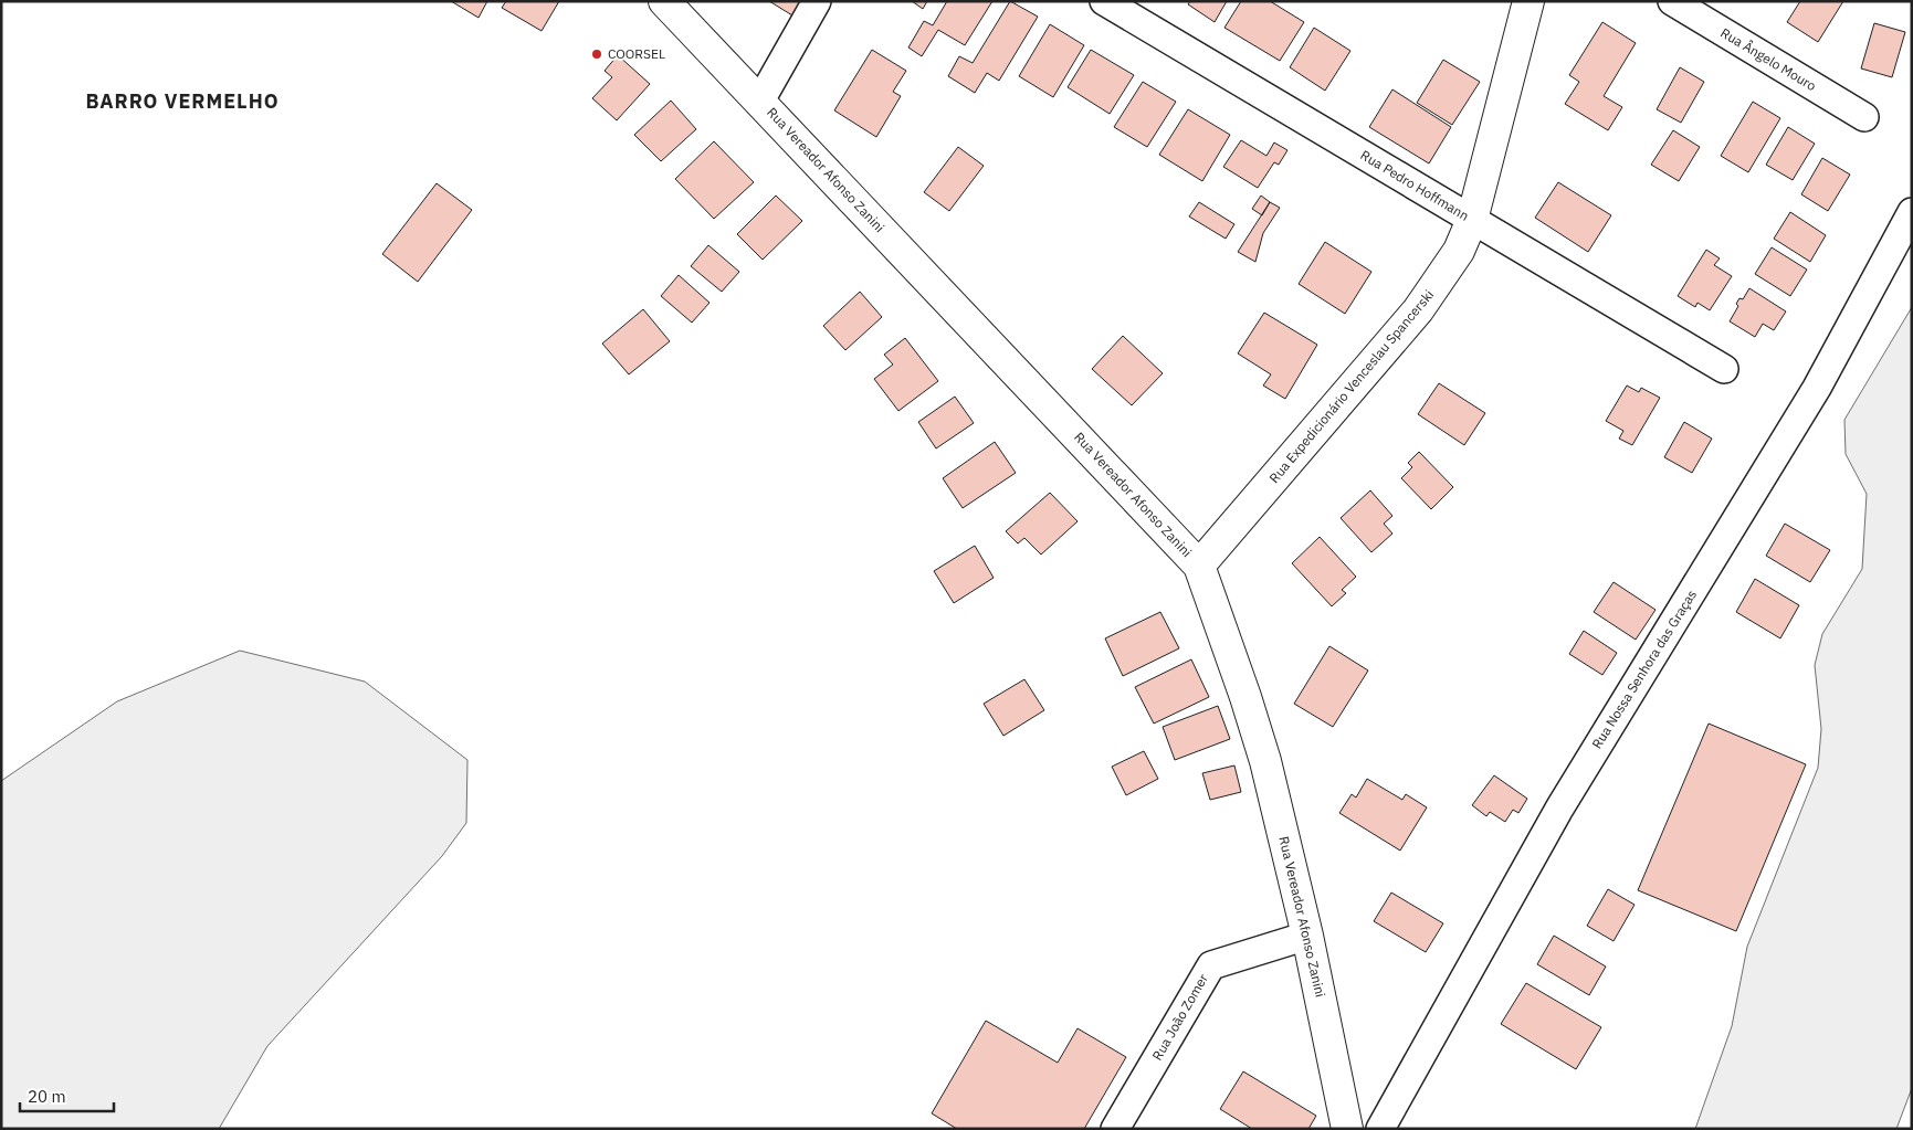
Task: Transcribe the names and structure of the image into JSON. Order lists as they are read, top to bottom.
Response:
{
  "streets": {
    "street": [
      "Rua Ângelo Mouro",
      "Rua Vereador Afonso Zanini",
      "Rua Pedro Hoffmann",
      "Rua Expedicionário Venceslau Spancerski",
      "Rua Nossa Senhora das Graças",
      "Rua João Zomer"
    ]
  },
  "crossings": [
    ["Rua Vereador Afonso Zanini", "Rua Expedicionário Venceslau Spancerski"],
    ["Rua Vereador Afonso Zanini", "Rua João Zomer"],
    ["Rua Pedro Hoffmann", "Rua Expedicionário Venceslau Spancerski"]
  ],
  "districts": ["BARRO VERMELHO"],
  "places": ["COORSEL"],
  "scale_bar": "20 m"
}
